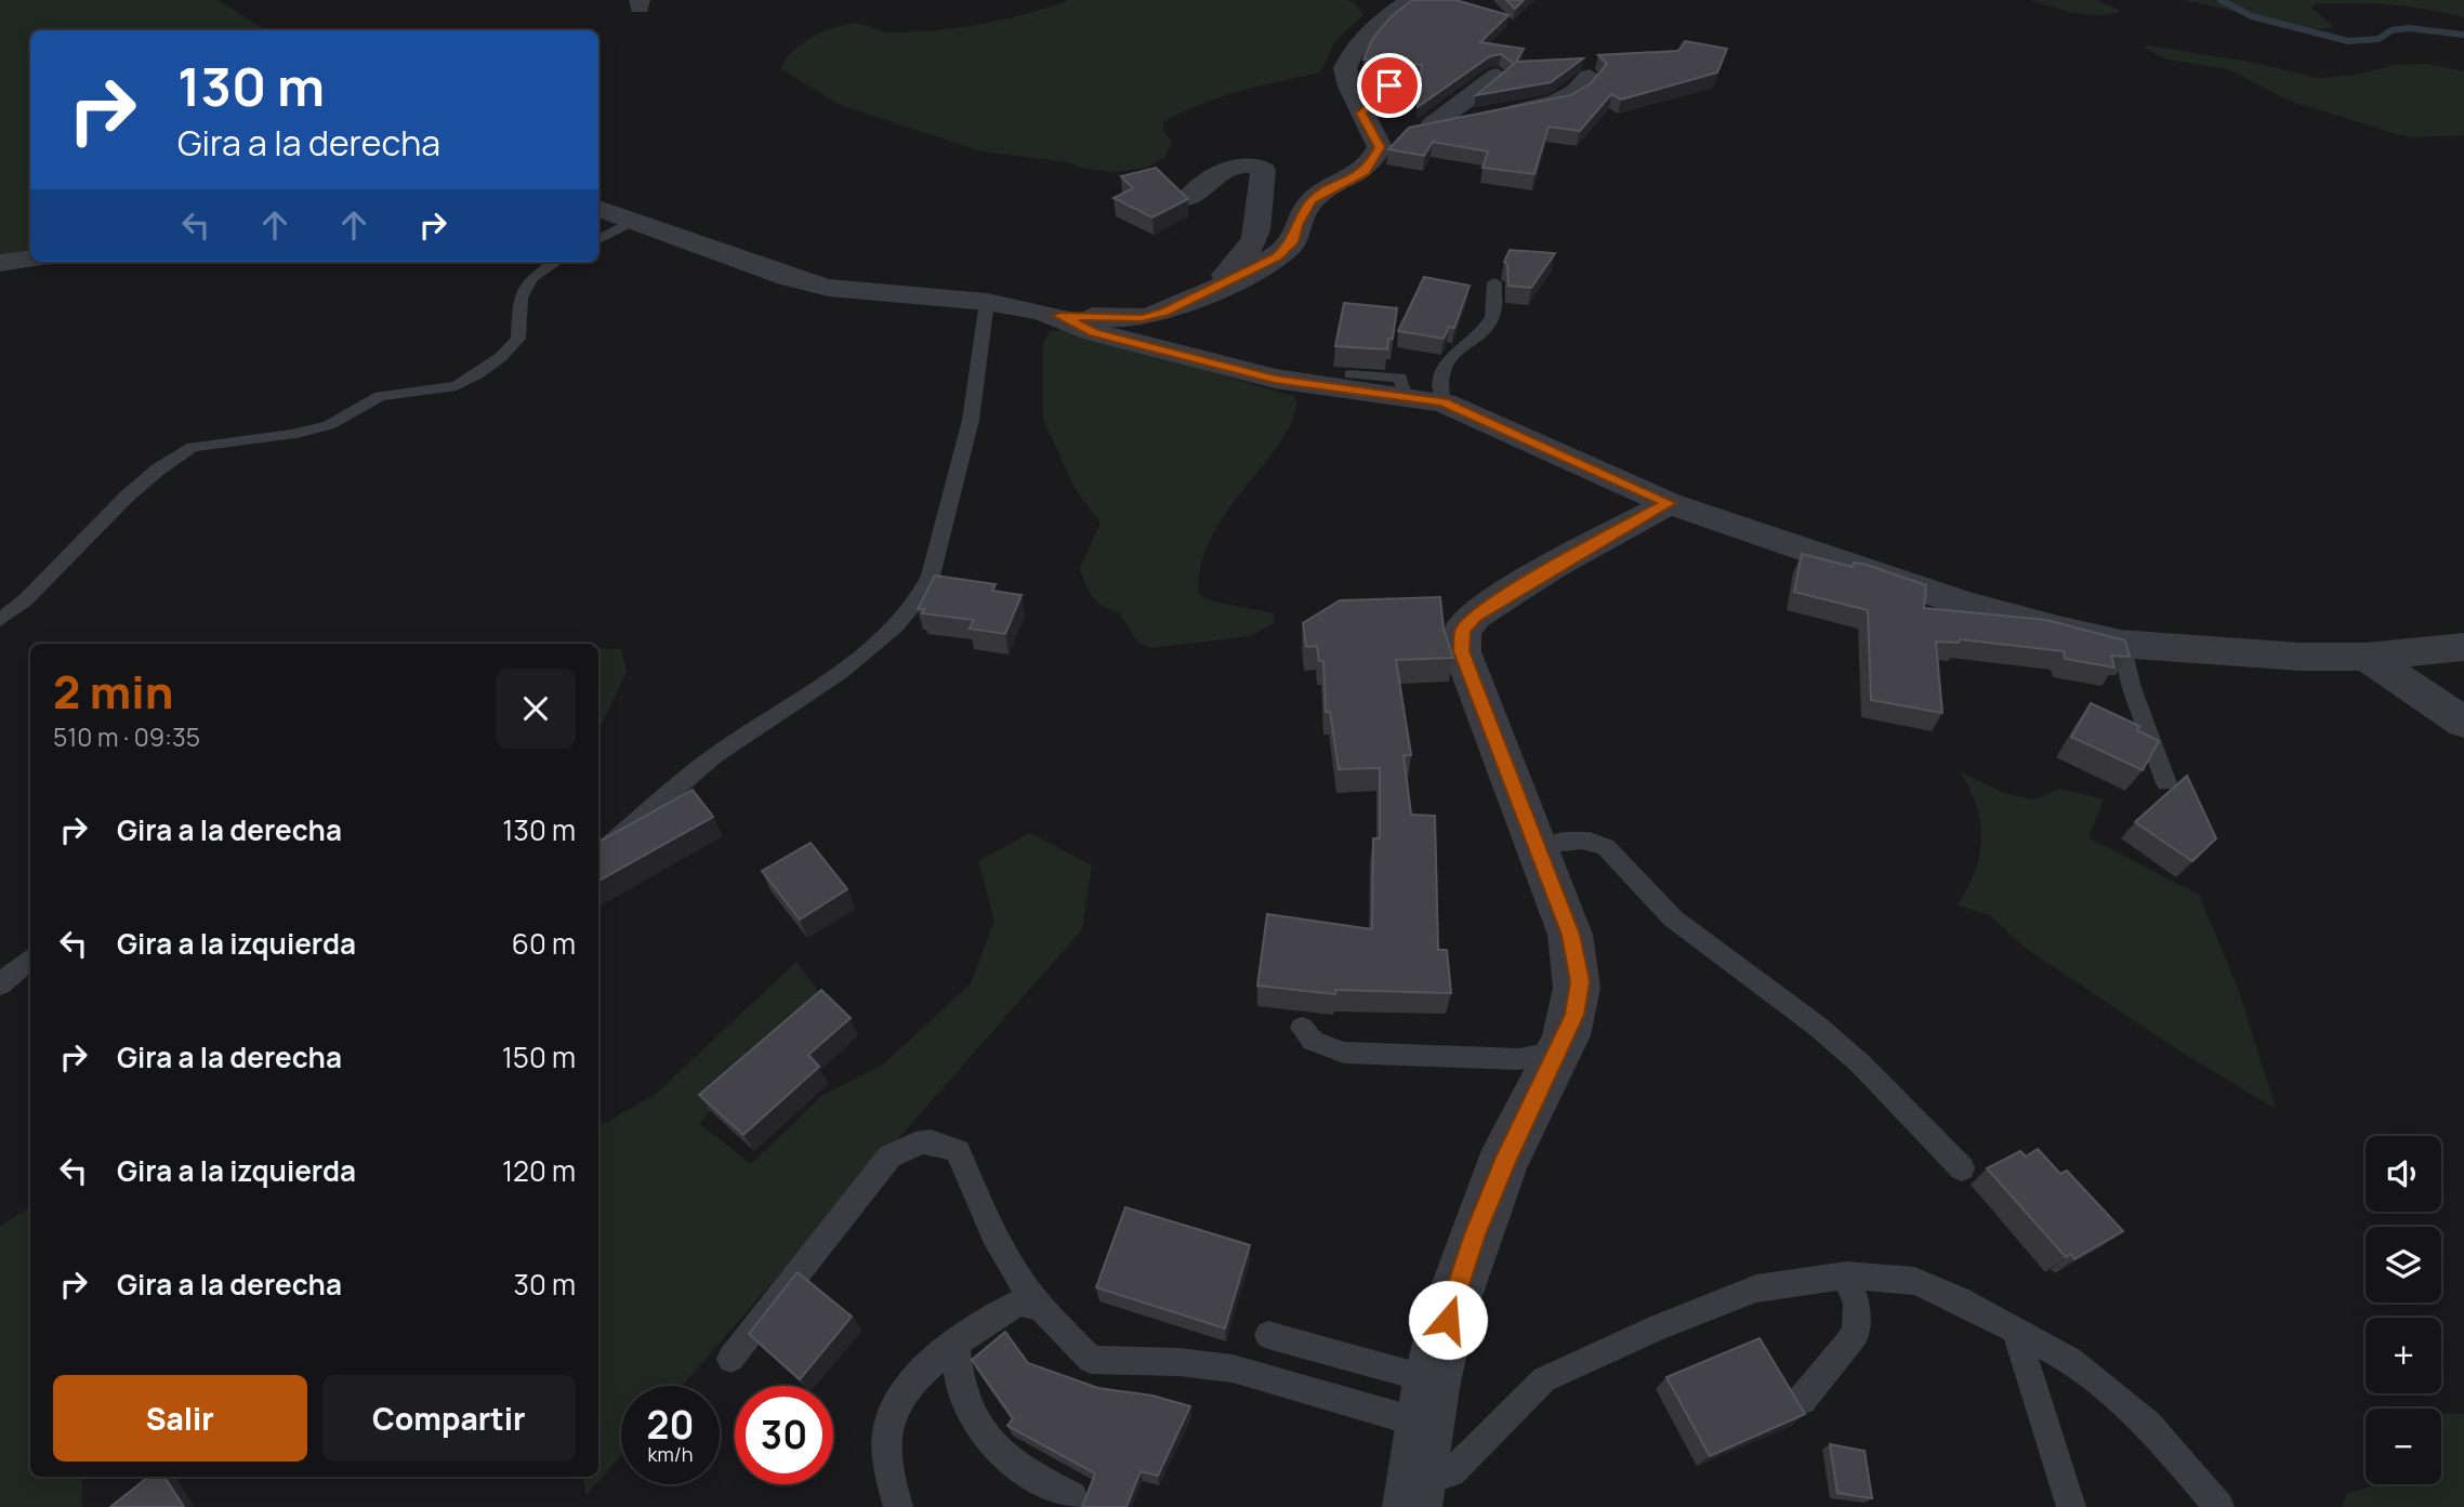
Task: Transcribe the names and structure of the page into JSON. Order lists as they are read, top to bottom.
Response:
{
  "page": {
    "turn": ["130 m", "Gira a la derecha"],
    "heading": ["2 min", "510 m · 09:35"],
    "list": [
      {
        "name": "Gira a la derecha",
        "value": "130 m"
      },
      {
        "name": "Gira a la izquierda",
        "value": "60 m"
      },
      {
        "name": "Gira a la derecha",
        "value": "150 m"
      },
      {
        "name": "Gira a la izquierda",
        "value": "120 m"
      },
      {
        "name": "Gira a la derecha",
        "value": "30 m"
      }
    ],
    "map_buttons": ["+", "−"],
    "buttons": ["Salir", "Compartir"],
    "speed": "20 km/h",
    "limit": "30"
  }
}
